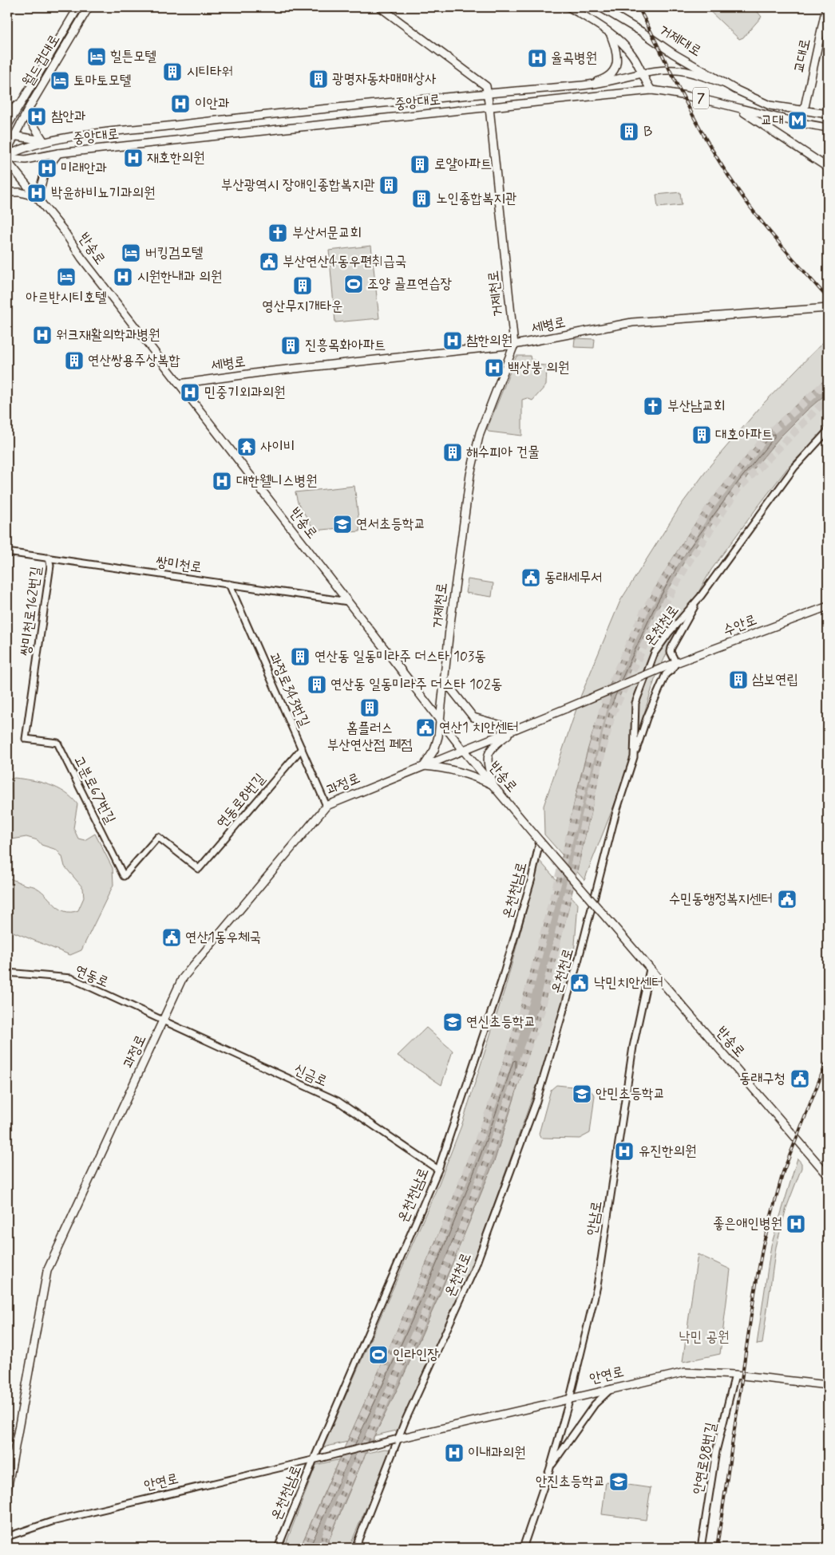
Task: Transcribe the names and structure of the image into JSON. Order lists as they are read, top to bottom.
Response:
{
  "streets": {
    "main road": [
      "거제대로",
      "교대로",
      "월드컵대로",
      "7",
      "중앙대로",
      "반송로",
      "거제천로",
      "세병로",
      "수안로",
      "과정로",
      "안연로"
    ],
    "street": [
      "쌍미천로",
      "쌍미천로162번길",
      "온천천로",
      "과정로343번길",
      "고분로67번길",
      "연동로8번길",
      "온천천남로",
      "연동로",
      "신금로",
      "안남로",
      "안연로98번길"
    ]
  },
  "crossings": [
    ["거제대로", "교대로"],
    ["거제대로", "중앙대로"],
    ["중앙대로", "거제천로"],
    ["반송로", "거제천로"],
    ["반송로", "세병로"],
    ["반송로", "쌍미천로"],
    ["반송로", "과정로"],
    ["반송로", "온천천남로"],
    ["반송로", "안남로"],
    ["거제천로", "세병로"],
    ["거제천로", "과정로"],
    ["쌍미천로", "쌍미천로162번길"],
    ["쌍미천로", "과정로343번길"],
    ["쌍미천로162번길", "고분로67번길"],
    ["온천천로", "안연로"],
    ["수안로", "과정로"],
    ["과정로343번길", "과정로"],
    ["과정로343번길", "연동로8번길"],
    ["과정로", "연동로"],
    ["과정로", "신금로"],
    ["고분로67번길", "연동로8번길"],
    ["온천천남로", "신금로"],
    ["온천천남로", "안연로"],
    ["연동로", "신금로"],
    ["안남로", "안연로"],
    ["안연로", "안연로98번길"]
  ],
  "parks": ["낙민 공원"],
  "places": {
    "hotel": [
      "힐튼모텔",
      "토마토모텔",
      "버킹검모텔",
      "아르반시티호텔"
    ],
    "hospital": [
      "율곡병원",
      "이안과",
      "참안과",
      "재호한의원",
      "미래안과",
      "박윤하비뇨기과의원",
      "시원한내과 의원",
      "워크재활의학과병원",
      "참한의원",
      "백상붕 의원",
      "민중기외과의원",
      "대한웰니스병원",
      "유진한의원",
      "좋은애인병원",
      "이내과의원"
    ],
    "building": [
      "시티타워",
      "광명자동차매매상사",
      "B",
      "로얄아파트",
      "부산광역시 장애인종합복지관",
      "노인종합복지관",
      "영산무지개타운",
      "진흥목화아파트",
      "연산쌍용주상복합",
      "대호아파트",
      "해수피아 건물",
      "연산동 일동미라주 더스타 103동",
      "삼보연립",
      "연산동 일동미라주 더스타 102동",
      "홈플러스 부산연산점 페점"
    ],
    "metro station": ["교대"],
    "church": ["부산서문교회", "부산남교회"],
    "public building": [
      "부산연산4동우편취급국",
      "동래세무서",
      "연산1 치안센터",
      "수민동행정복지센터",
      "연산1동우체국",
      "낙민치안센터",
      "동래구청"
    ],
    "sports": ["조양 골프연습장", "인라인장"],
    "temple": ["사이비"],
    "school or university": [
      "연서초등학교",
      "연신초등학교",
      "안민초등학교",
      "안진초등학교"
    ]
  }
}
